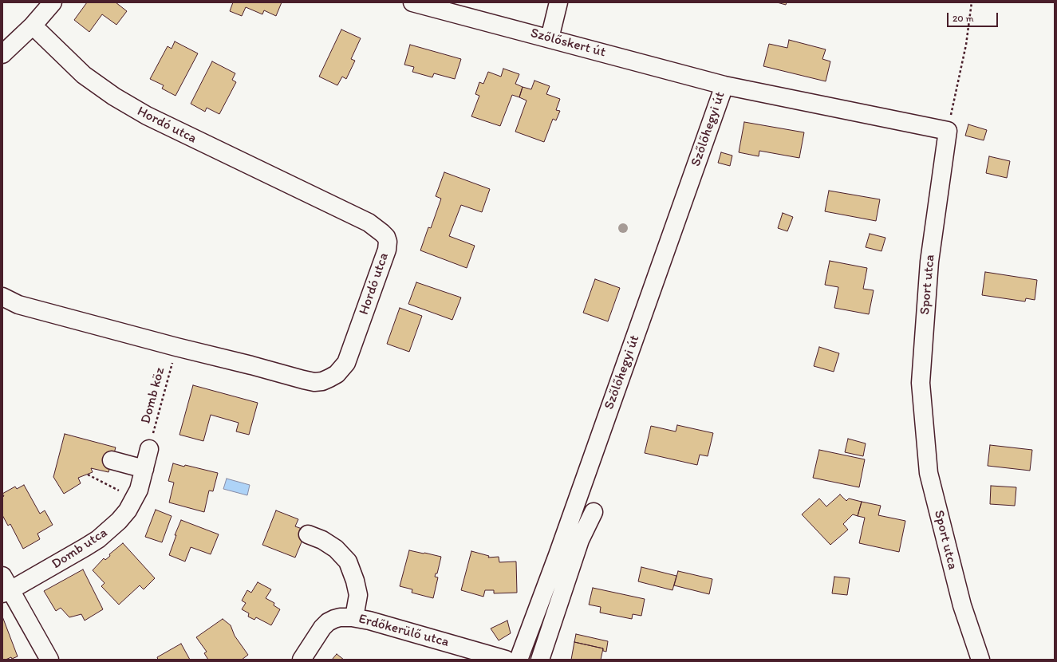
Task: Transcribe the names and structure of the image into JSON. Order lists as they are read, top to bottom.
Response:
{
  "streets": {
    "street": [
      "Szőlőskert út",
      "Hordó utca",
      "Szőlőhegyi út",
      "Sport utca",
      "Domb utca",
      "Erdőkerülő utca"
    ],
    "path": ["Domb köz"]
  },
  "crossings": [
    ["Szőlőskert út", "Szőlőhegyi út"],
    ["Hordó utca", "Domb köz"],
    ["Domb köz", "Domb utca"]
  ],
  "scale_bar": "20 m"
}
